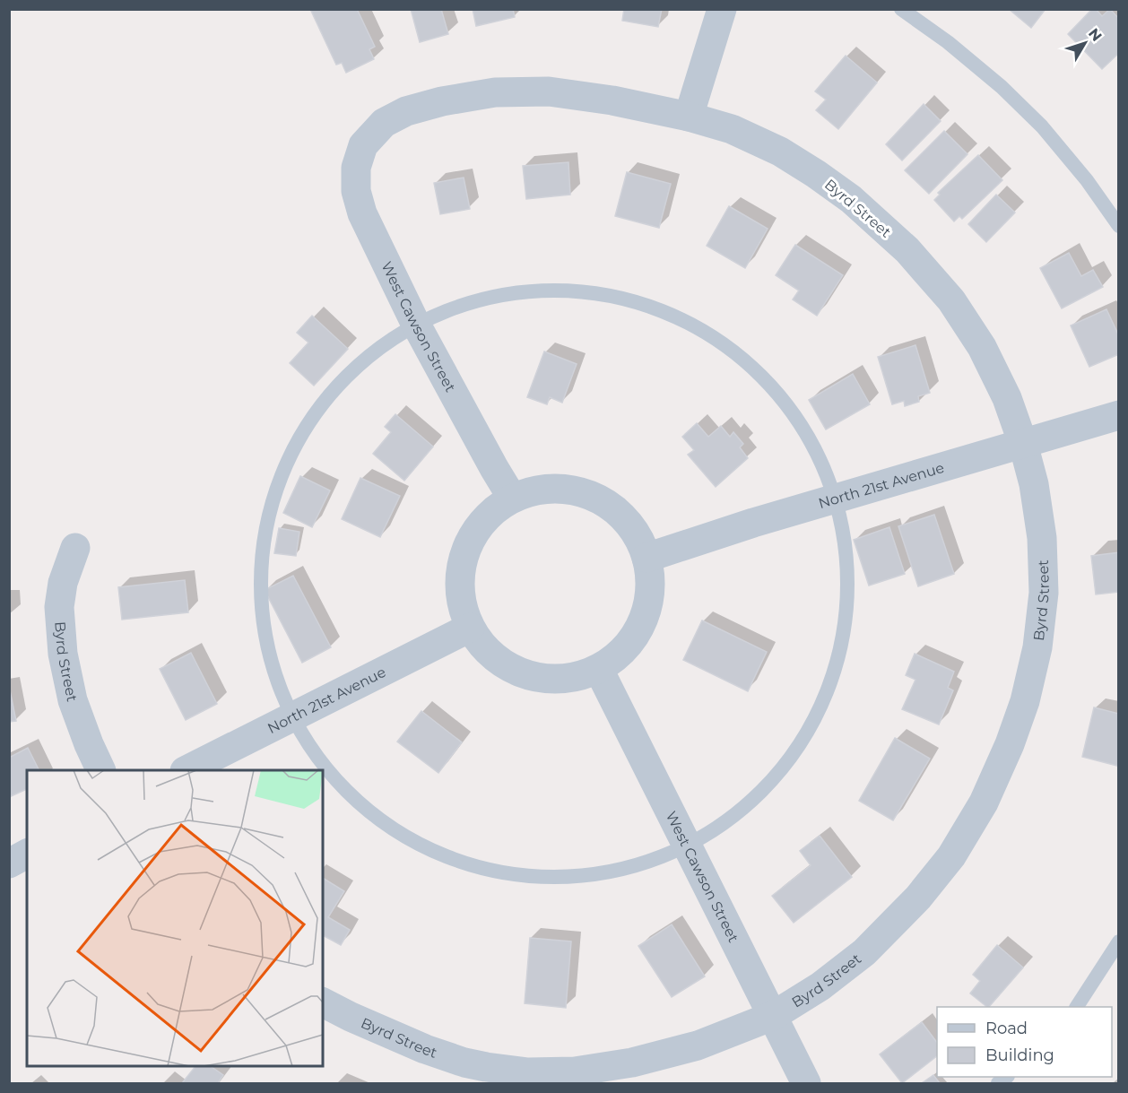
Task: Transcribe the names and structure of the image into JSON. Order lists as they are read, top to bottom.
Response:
{
  "streets": {
    "street": ["Byrd Street", "West Cawson Street", "North 21st Avenue"]
  },
  "crossings": [
    ["Byrd Street", "West Cawson Street"],
    ["Byrd Street", "North 21st Avenue"],
    ["West Cawson Street", "North 21st Avenue"]
  ],
  "legend": ["Road", "Building"],
  "north": "top right"
}
